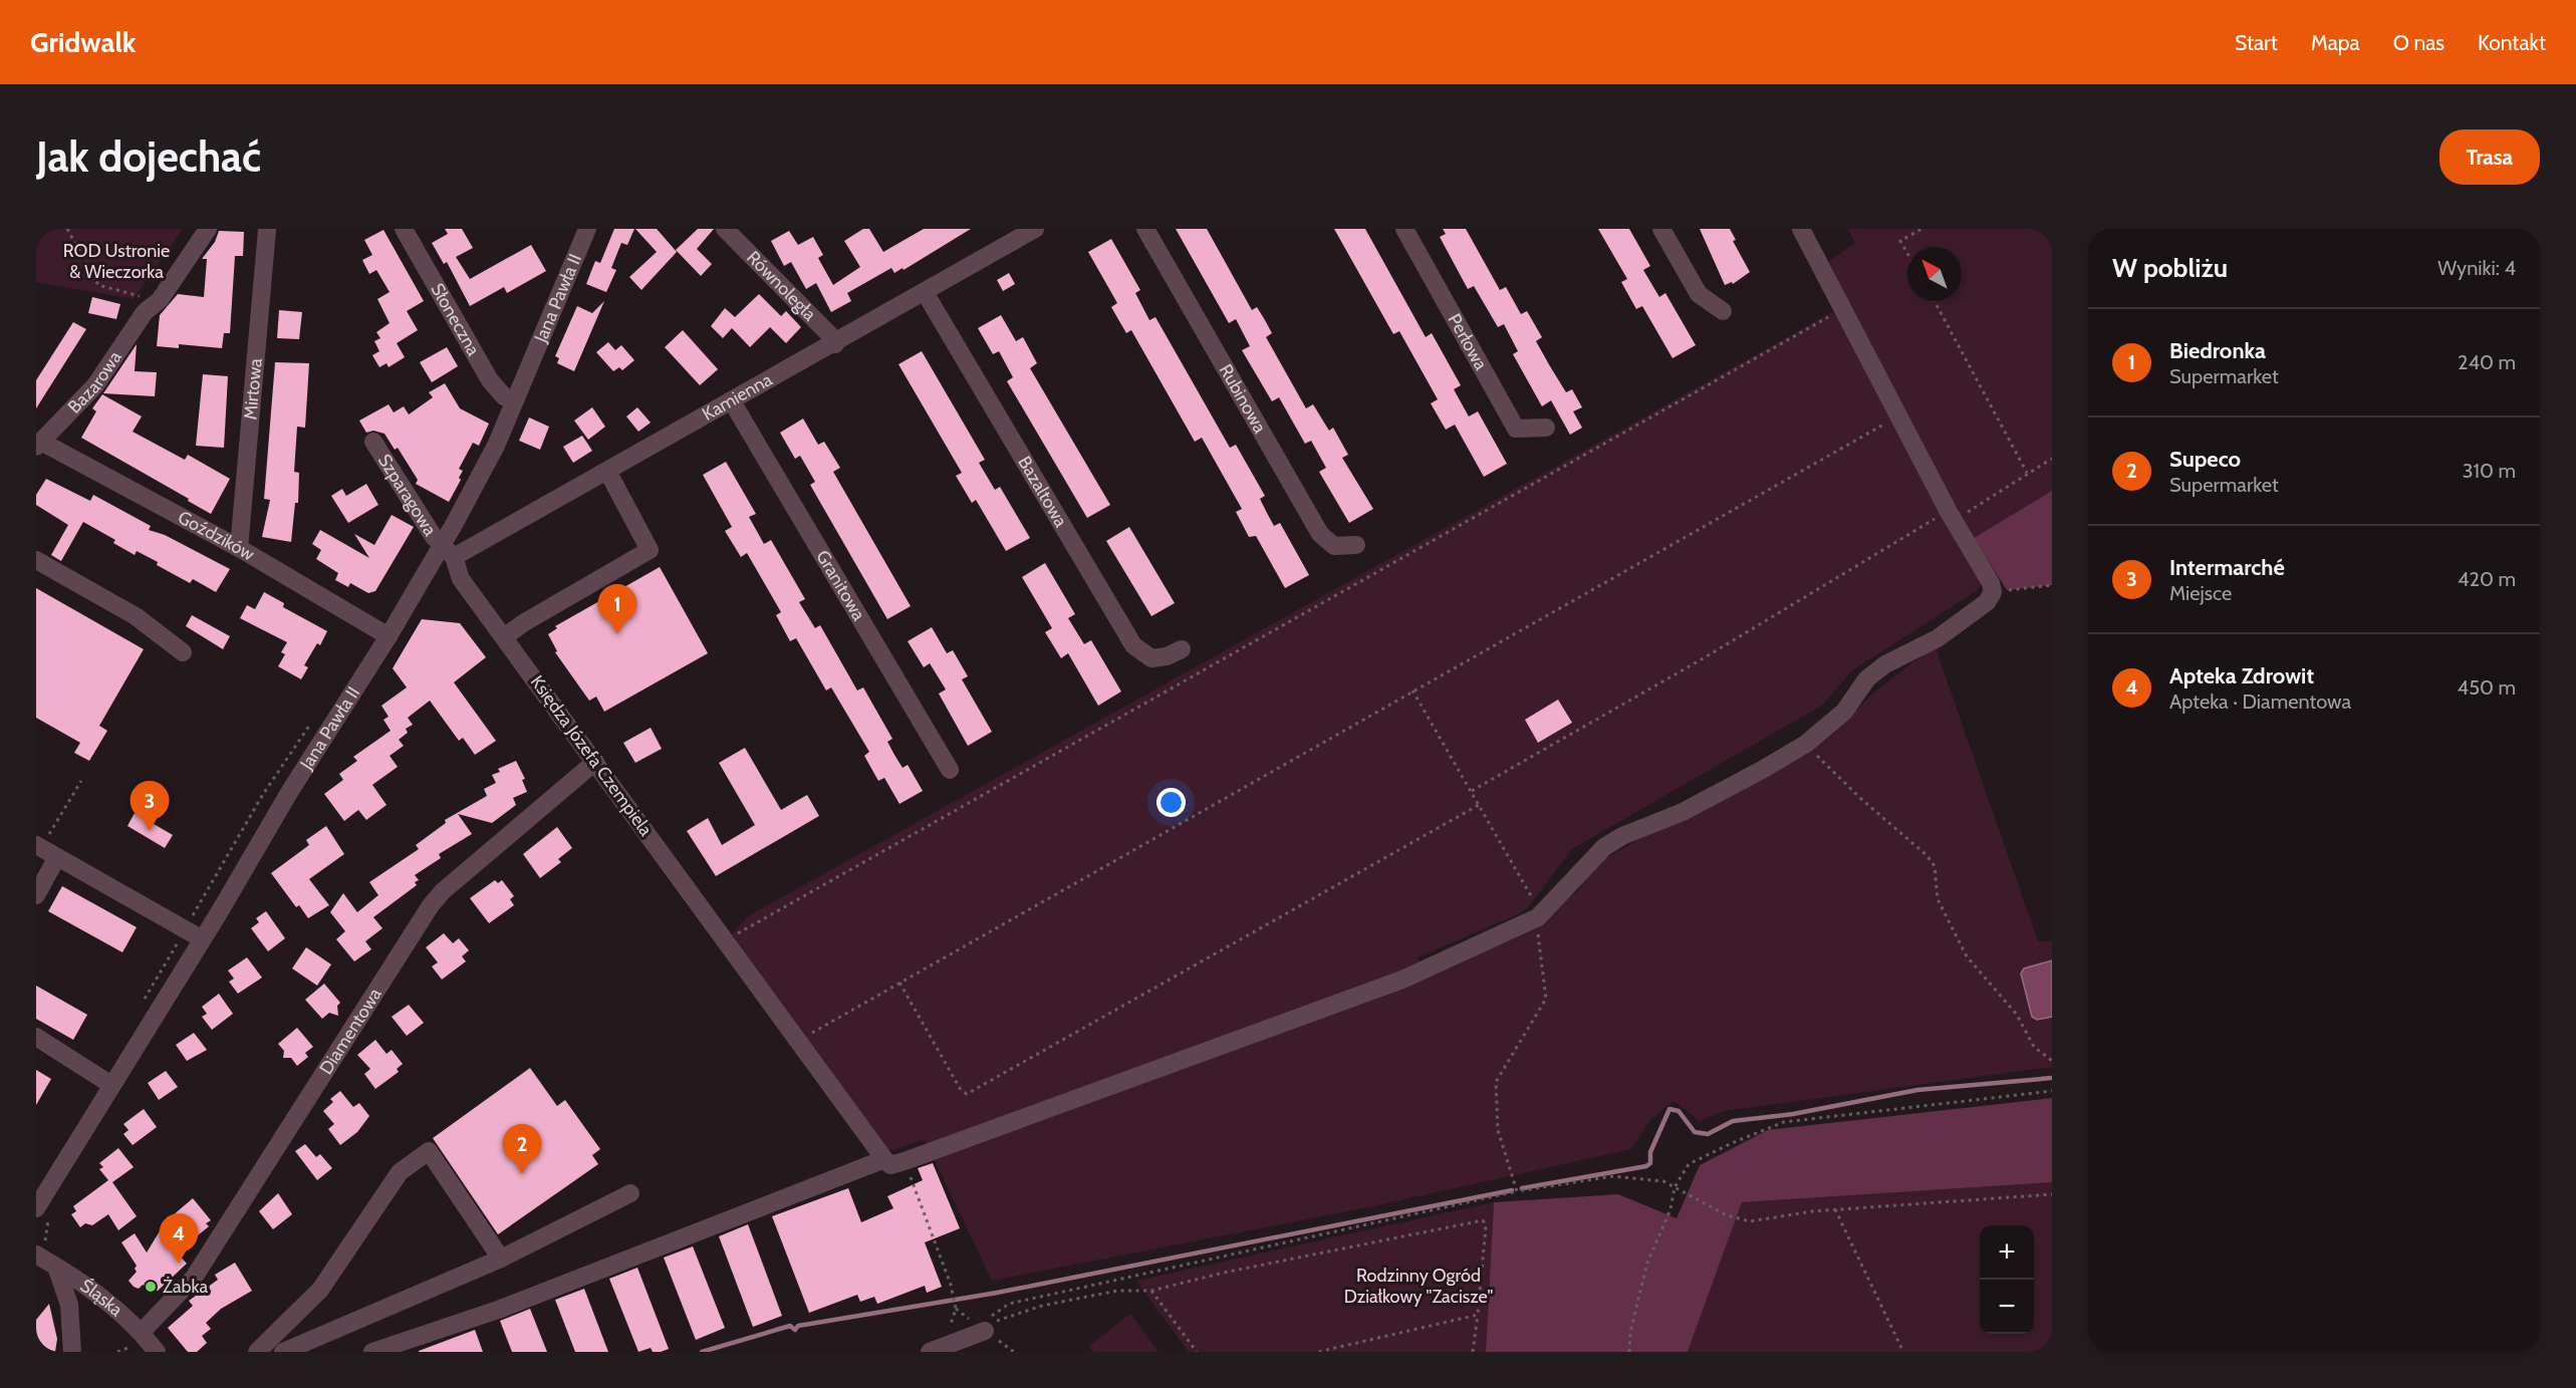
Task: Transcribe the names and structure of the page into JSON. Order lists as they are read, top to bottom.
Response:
{
  "streets": {
    "street": [
      "Równoległa",
      "Jana Pawła II",
      "Słoneczna",
      "Perłowa",
      "Bazarowa",
      "Mirtowa",
      "Kamienna",
      "Rubinowa",
      "Bazaltowa",
      "Szparagowa",
      "Goździków",
      "Granitowa",
      "Księdza Józefa Czempiela",
      "Diamentowa",
      "Śląska"
    ]
  },
  "crossings": [
    ["Równoległa", "Kamienna"],
    ["Jana Pawła II", "Słoneczna"],
    ["Jana Pawła II", "Kamienna"],
    ["Jana Pawła II", "Szparagowa"],
    ["Jana Pawła II", "Goździków"],
    ["Jana Pawła II", "Księdza Józefa Czempiela"],
    ["Bazarowa", "Goździków"],
    ["Mirtowa", "Goździków"],
    ["Kamienna", "Bazaltowa"],
    ["Kamienna", "Szparagowa"],
    ["Kamienna", "Granitowa"],
    ["Kamienna", "Księdza Józefa Czempiela"],
    ["Szparagowa", "Księdza Józefa Czempiela"],
    ["Księdza Józefa Czempiela", "Diamentowa"],
    ["Diamentowa", "Śląska"]
  ],
  "parks": ["ROD Ustronie & Wieczorka", "Rodzinny Ogród Działkowy \"Zacisze\""],
  "places": ["Żabka"],
  "north": "top left",
  "page": {
    "header": "Gridwalk",
    "nav": [
      "Start",
      "Mapa",
      "O nas",
      "Kontakt"
    ],
    "buttons": "Trasa",
    "title": "Jak dojechać",
    "heading": ["W pobliżu", "Wyniki: 4"],
    "list": [
      {
        "mark": "1",
        "name": "Biedronka",
        "note": "Supermarket",
        "value": "240 m"
      },
      {
        "mark": "2",
        "name": "Supeco",
        "note": "Supermarket",
        "value": "310 m"
      },
      {
        "mark": "3",
        "name": "Intermarché",
        "note": "Miejsce",
        "value": "420 m"
      },
      {
        "mark": "4",
        "name": "Apteka Zdrowit",
        "note": "Apteka · Diamentowa",
        "value": "450 m"
      }
    ],
    "pins": [
      "1",
      "3",
      "2",
      "4"
    ],
    "map_buttons": ["+", "−"]
  }
}
